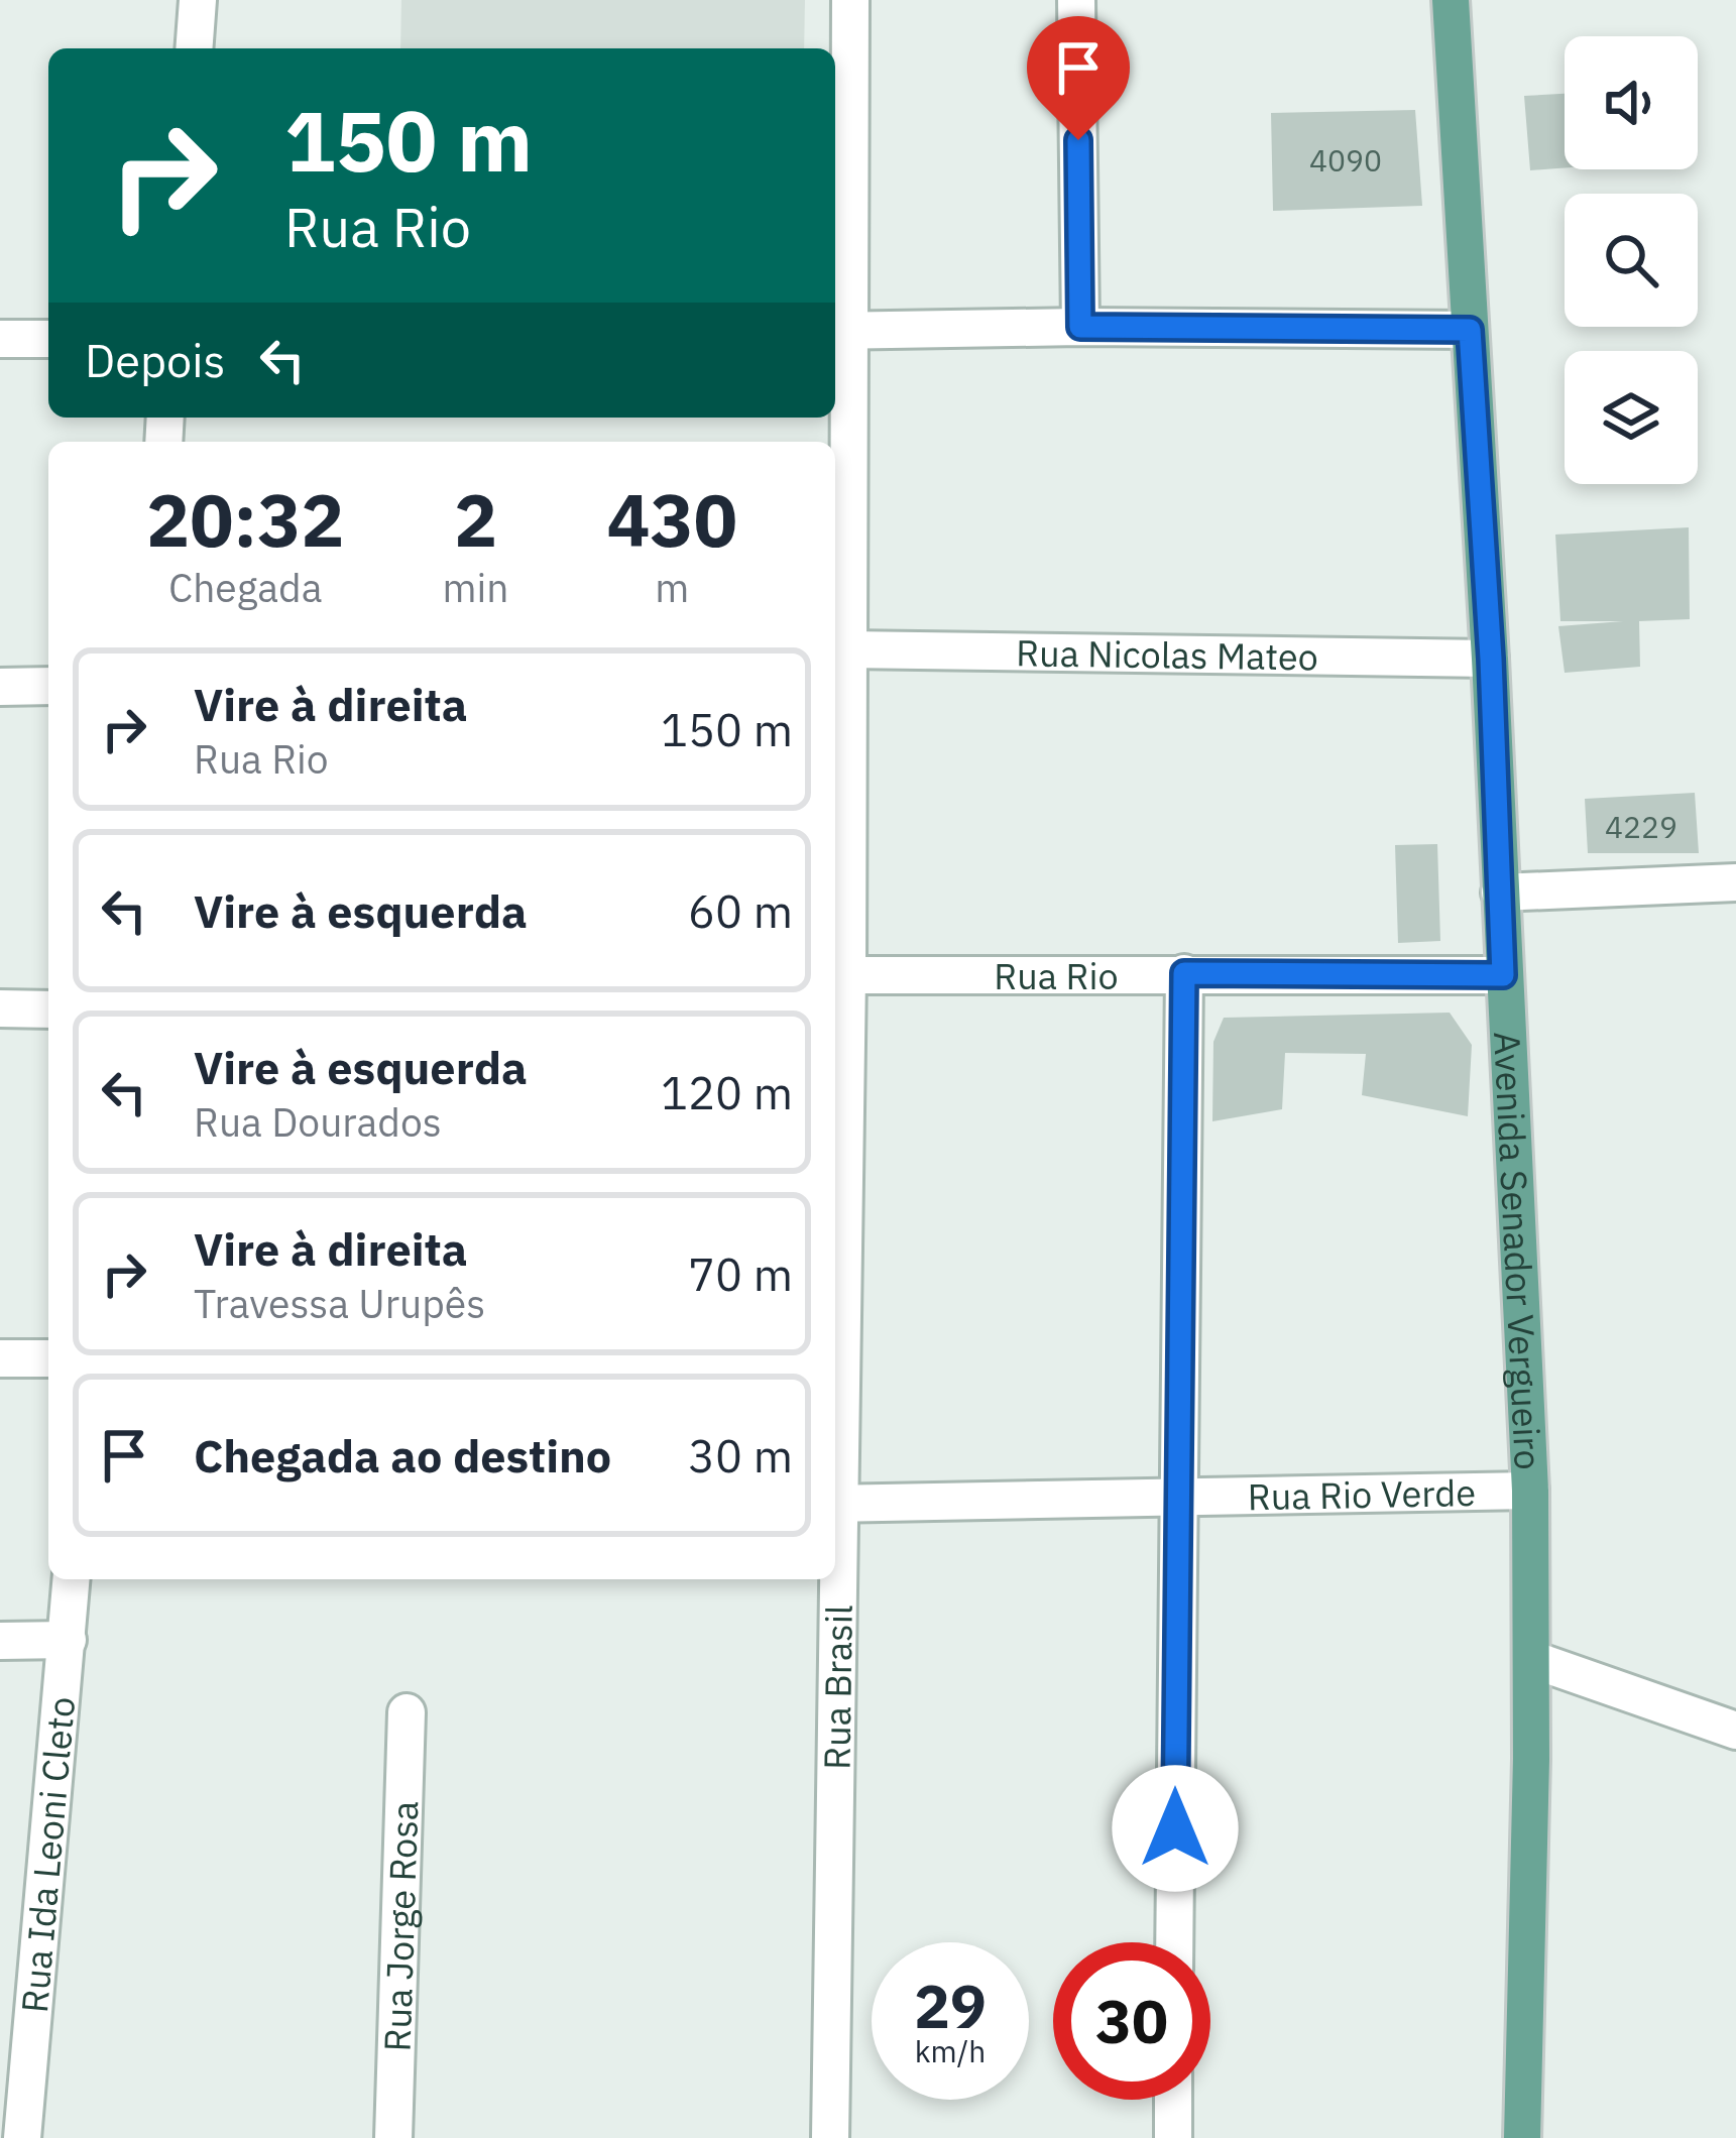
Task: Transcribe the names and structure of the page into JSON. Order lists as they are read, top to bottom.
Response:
{
  "streets": {
    "main road": ["Avenida Senador Vergueiro"],
    "street": [
      "Rua Nicolas Mateo",
      "Rua Rio",
      "Rua Rio Verde",
      "Rua Brasil",
      "Rua Ida Leoni Cleto",
      "Rua Jorge Rosa"
    ]
  },
  "crossings": [
    ["Rua Nicolas Mateo", "Avenida Senador Vergueiro"],
    ["Rua Nicolas Mateo", "Rua Brasil"],
    ["Rua Rio", "Avenida Senador Vergueiro"],
    ["Rua Rio", "Rua Brasil"],
    ["Avenida Senador Vergueiro", "Rua Rio Verde"]
  ],
  "house_numbers": ["4090", "4229"],
  "page": {
    "turn": ["150 m", "Rua Rio"],
    "then": "Depois",
    "eta": [
      "20:32",
      "Chegada",
      "2",
      "min",
      "430",
      "m"
    ],
    "list": [
      {
        "name": "Vire à direita",
        "note": "Rua Rio",
        "value": "150 m"
      },
      {
        "name": "Vire à esquerda",
        "value": "60 m"
      },
      {
        "name": "Vire à esquerda",
        "note": "Rua Dourados",
        "value": "120 m"
      },
      {
        "name": "Vire à direita",
        "note": "Travessa Urupês",
        "value": "70 m"
      },
      {
        "name": "Chegada ao destino",
        "value": "30 m"
      }
    ],
    "speed": "29 km/h",
    "limit": "30"
  }
}
